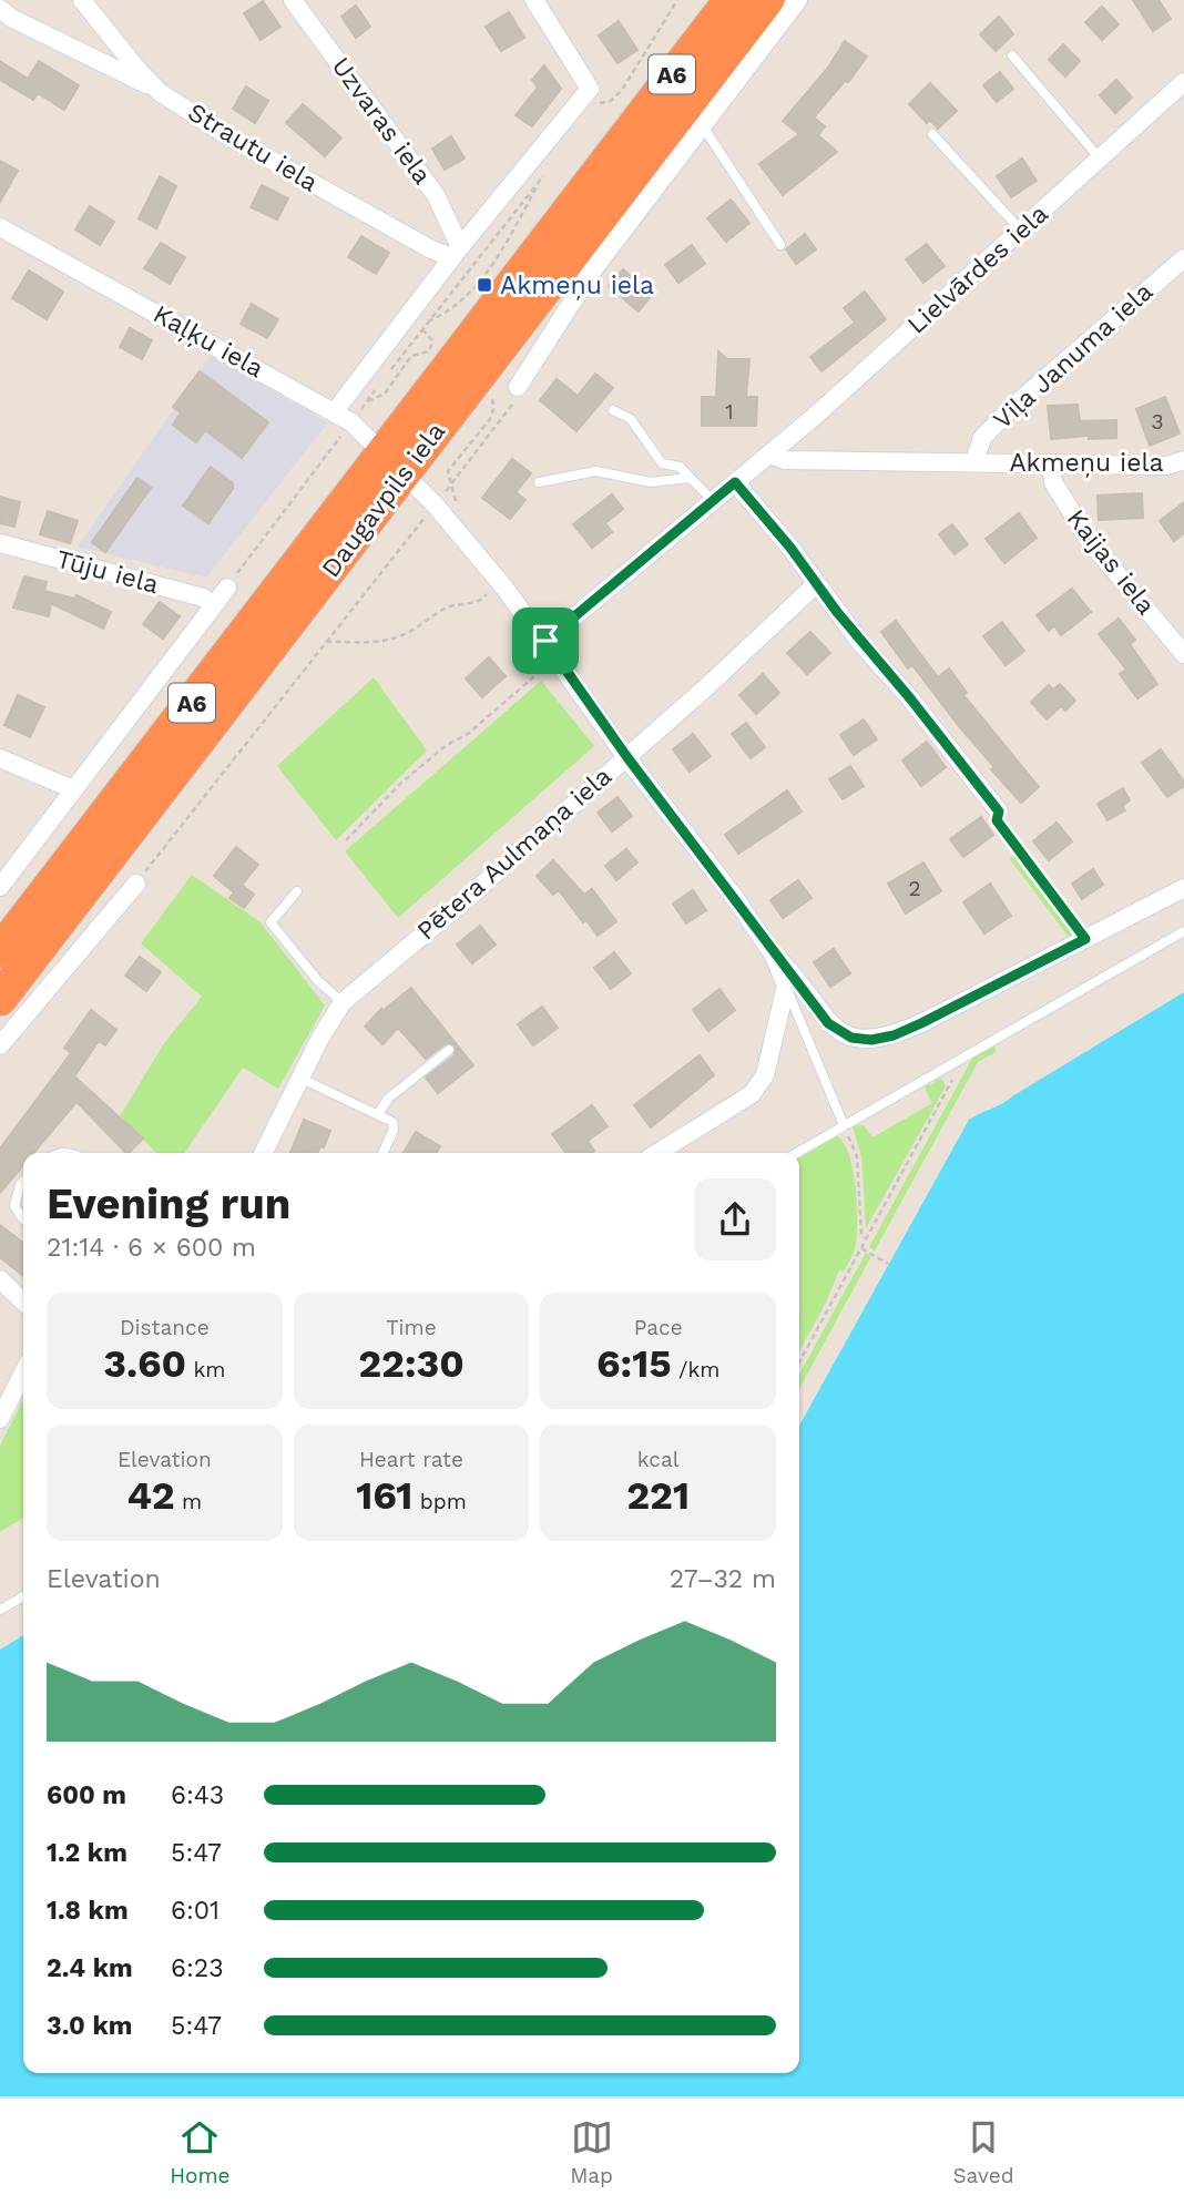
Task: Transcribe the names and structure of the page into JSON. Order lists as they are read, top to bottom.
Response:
{
  "streets": {
    "highway": ["A6", "Daugavpils iela"],
    "street": [
      "Uzvaras iela",
      "Strautu iela",
      "Lielvārdes iela",
      "Kaļķu iela",
      "Viļa Januma iela",
      "Akmeņu iela",
      "Kaijas iela",
      "Tūju iela",
      "Pētera Aulmaņa iela"
    ]
  },
  "crossings": [
    ["Uzvaras iela", "Strautu iela"],
    ["Lielvārdes iela", "Akmeņu iela"],
    ["Kaļķu iela", "Daugavpils iela"],
    ["Kaļķu iela", "Pētera Aulmaņa iela"],
    ["Viļa Januma iela", "Akmeņu iela"],
    ["Akmeņu iela", "Kaijas iela"]
  ],
  "places": {
    "transit": ["Akmeņu iela"]
  },
  "house_numbers": ["1", "3", "2"],
  "page": {
    "heading": ["Evening run", "21:14 · 6 × 600 m"],
    "stats": [
      ["Distance", "3.60 km"],
      ["Time", "22:30"],
      ["Pace", "6:15 /km"],
      ["Elevation", "42 m"],
      ["Heart rate", "161 bpm"],
      ["kcal", "221"]
    ],
    "chart": ["Elevation", "27–32 m"],
    "list": [
      {
        "name": "600 m",
        "note": "6:43"
      },
      {
        "name": "1.2 km",
        "note": "5:47"
      },
      {
        "name": "1.8 km",
        "note": "6:01"
      },
      {
        "name": "2.4 km",
        "note": "6:23"
      },
      {
        "name": "3.0 km",
        "note": "5:47"
      }
    ],
    "tabs": ["Home", "Map", "Saved"]
  }
}
